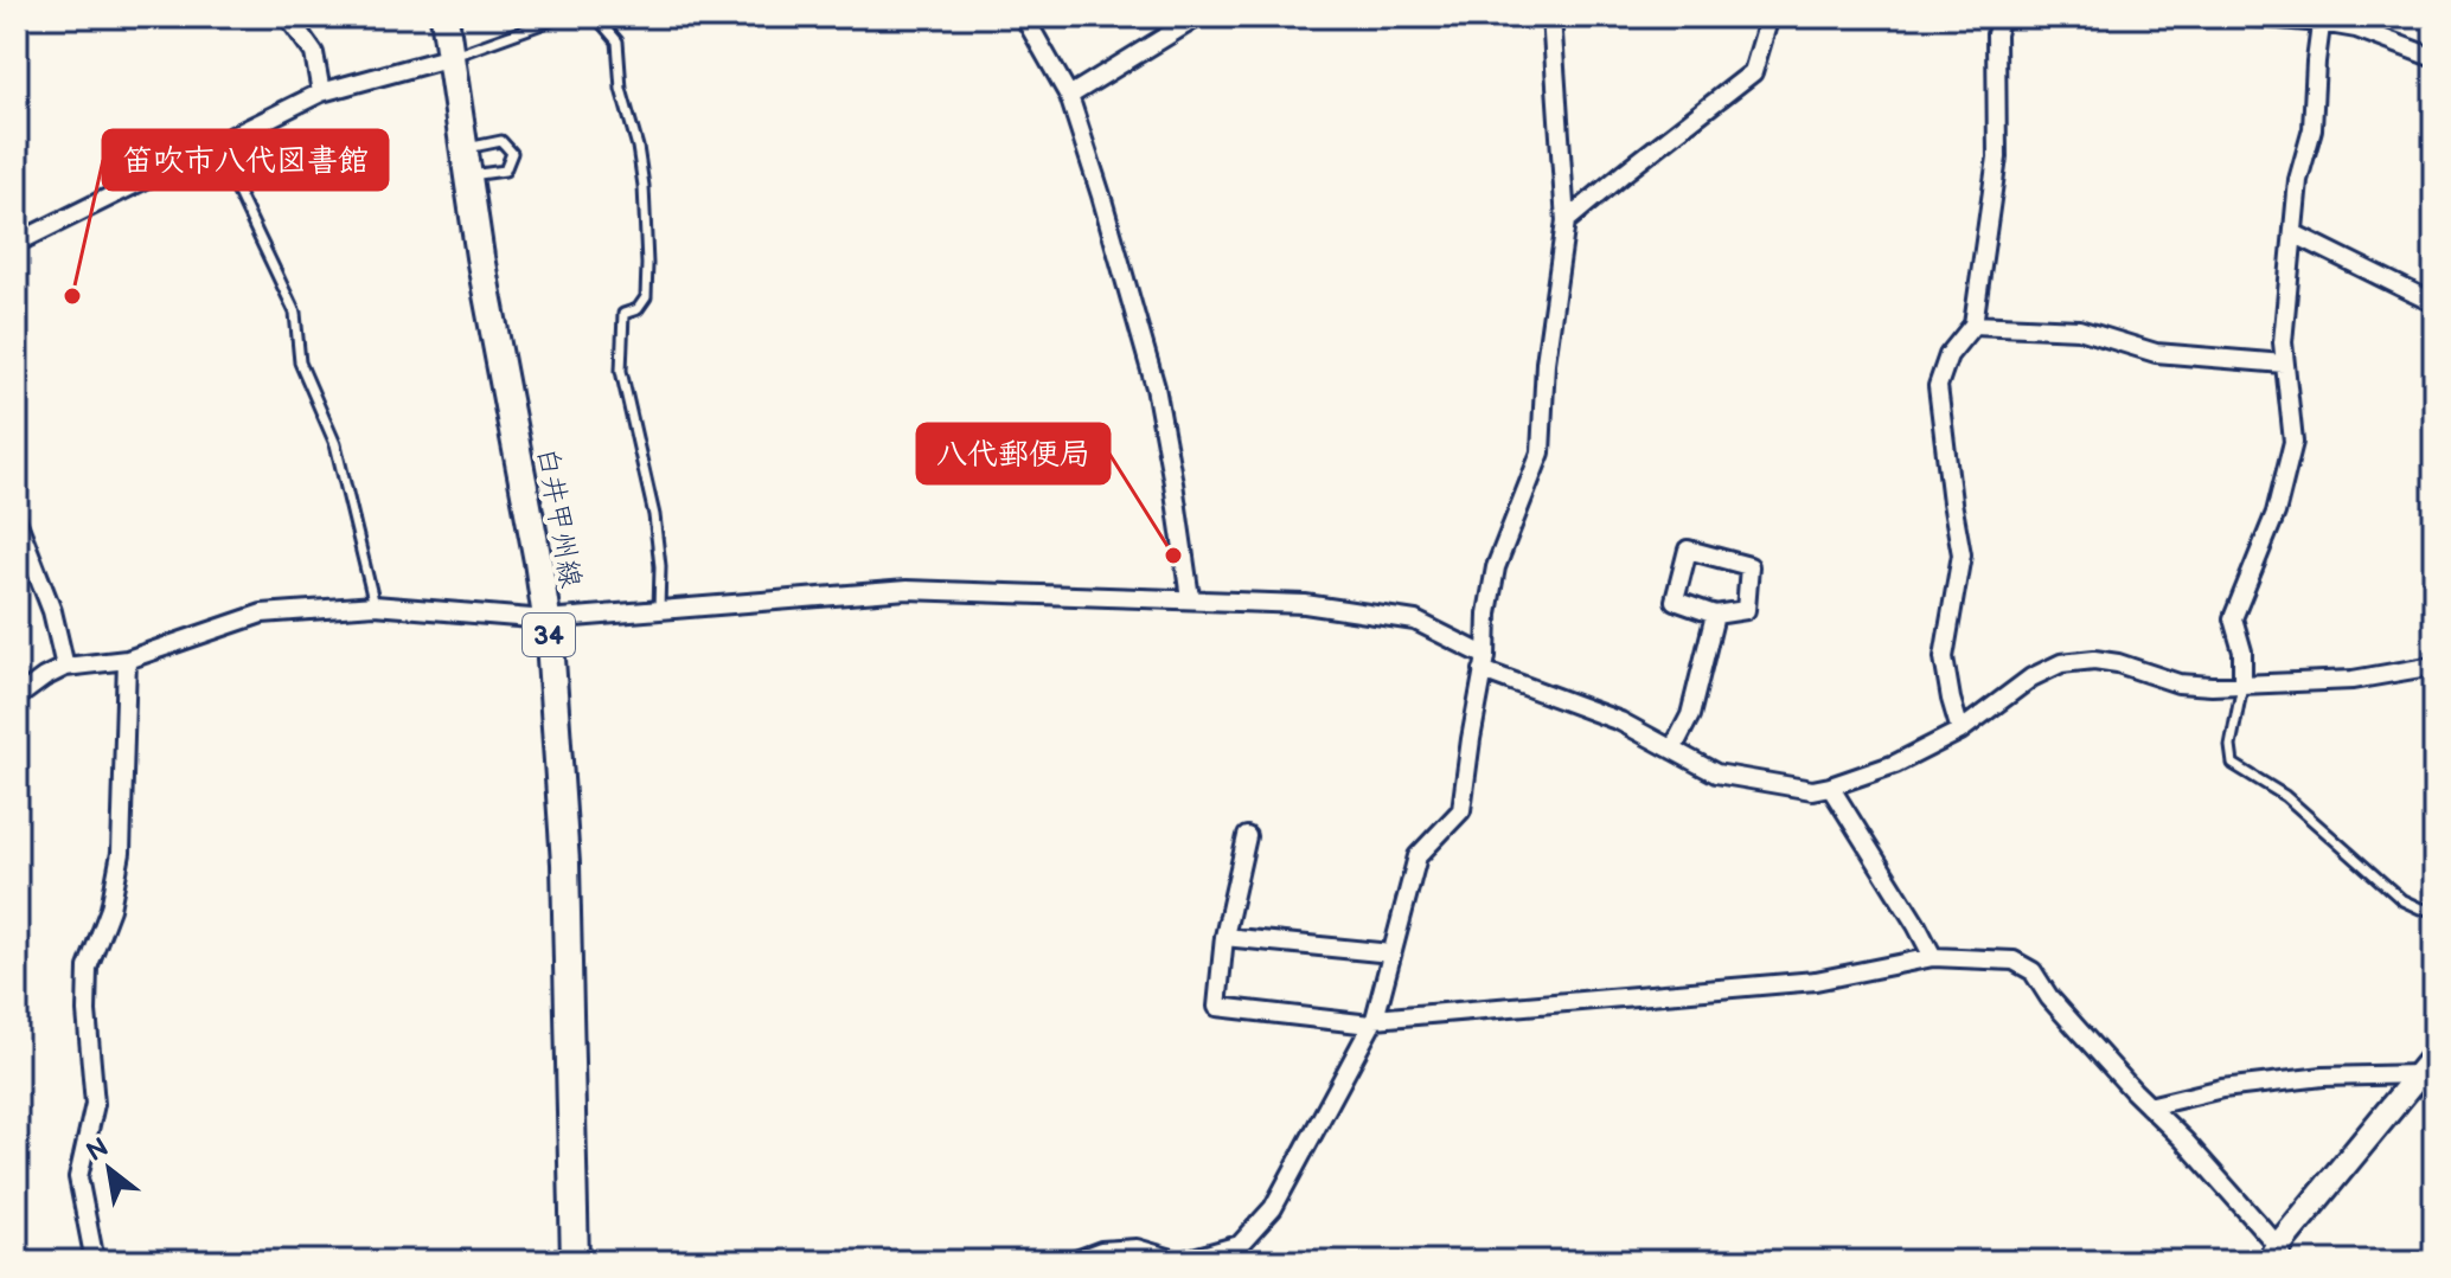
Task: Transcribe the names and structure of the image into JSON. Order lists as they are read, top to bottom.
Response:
{
  "streets": {
    "main road": ["白井甲州線", "34"]
  },
  "places": ["笛吹市八代図書館", "八代郵便局"],
  "north": "top left"
}
